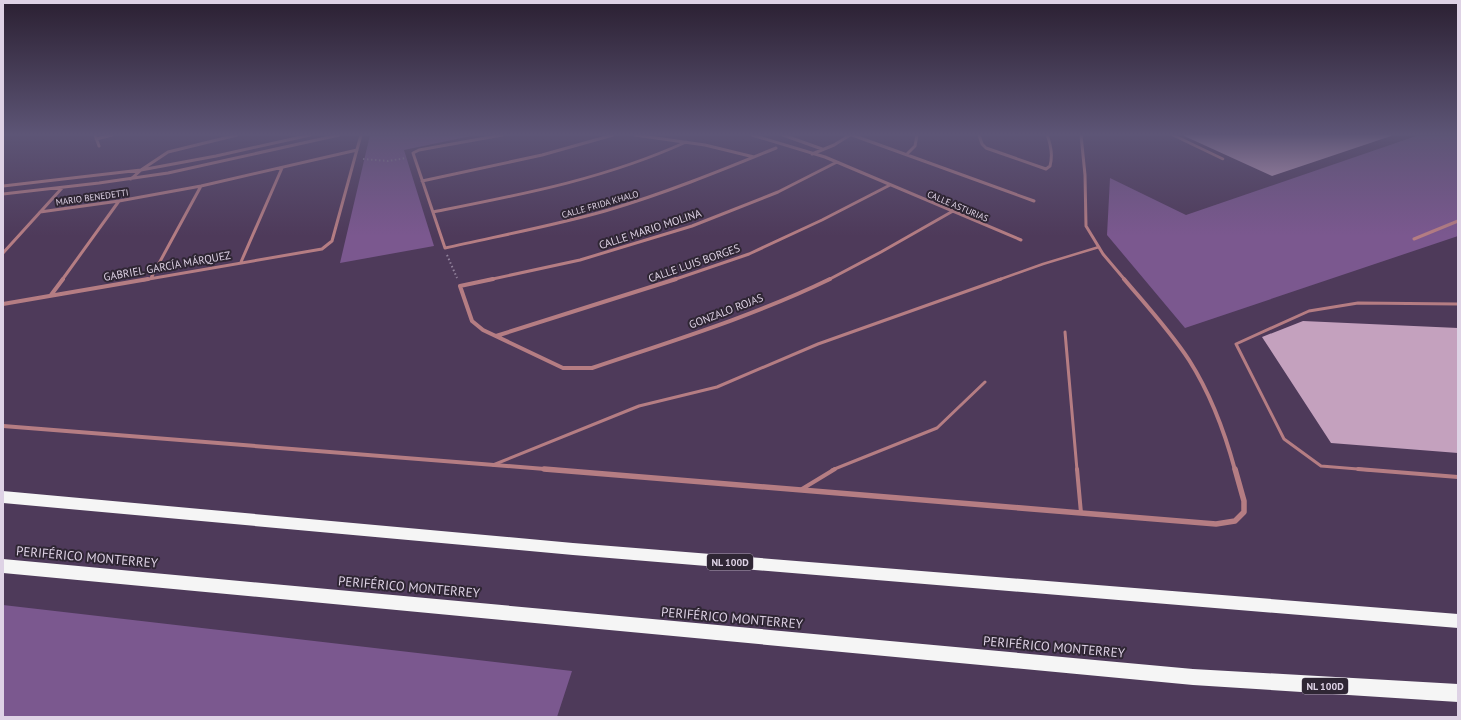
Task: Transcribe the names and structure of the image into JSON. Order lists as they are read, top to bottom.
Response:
{
  "streets": {
    "highway": ["PERIFÉRICO MONTERREY", "NL 100D"],
    "street": [
      "MARIO BENEDETTI",
      "CALLE FRIDA KHALO",
      "CALLE ASTURIAS",
      "CALLE MARIO MOLINA",
      "CALLE LUIS BORGES",
      "GABRIEL GARCÍA MÁRQUEZ",
      "GONZALO ROJAS"
    ]
  },
  "crossings": [
    ["CALLE ASTURIAS", "CALLE LUIS BORGES"],
    ["CALLE ASTURIAS", "GONZALO ROJAS"],
    ["CALLE MARIO MOLINA", "GONZALO ROJAS"],
    ["CALLE LUIS BORGES", "GONZALO ROJAS"]
  ]
}
